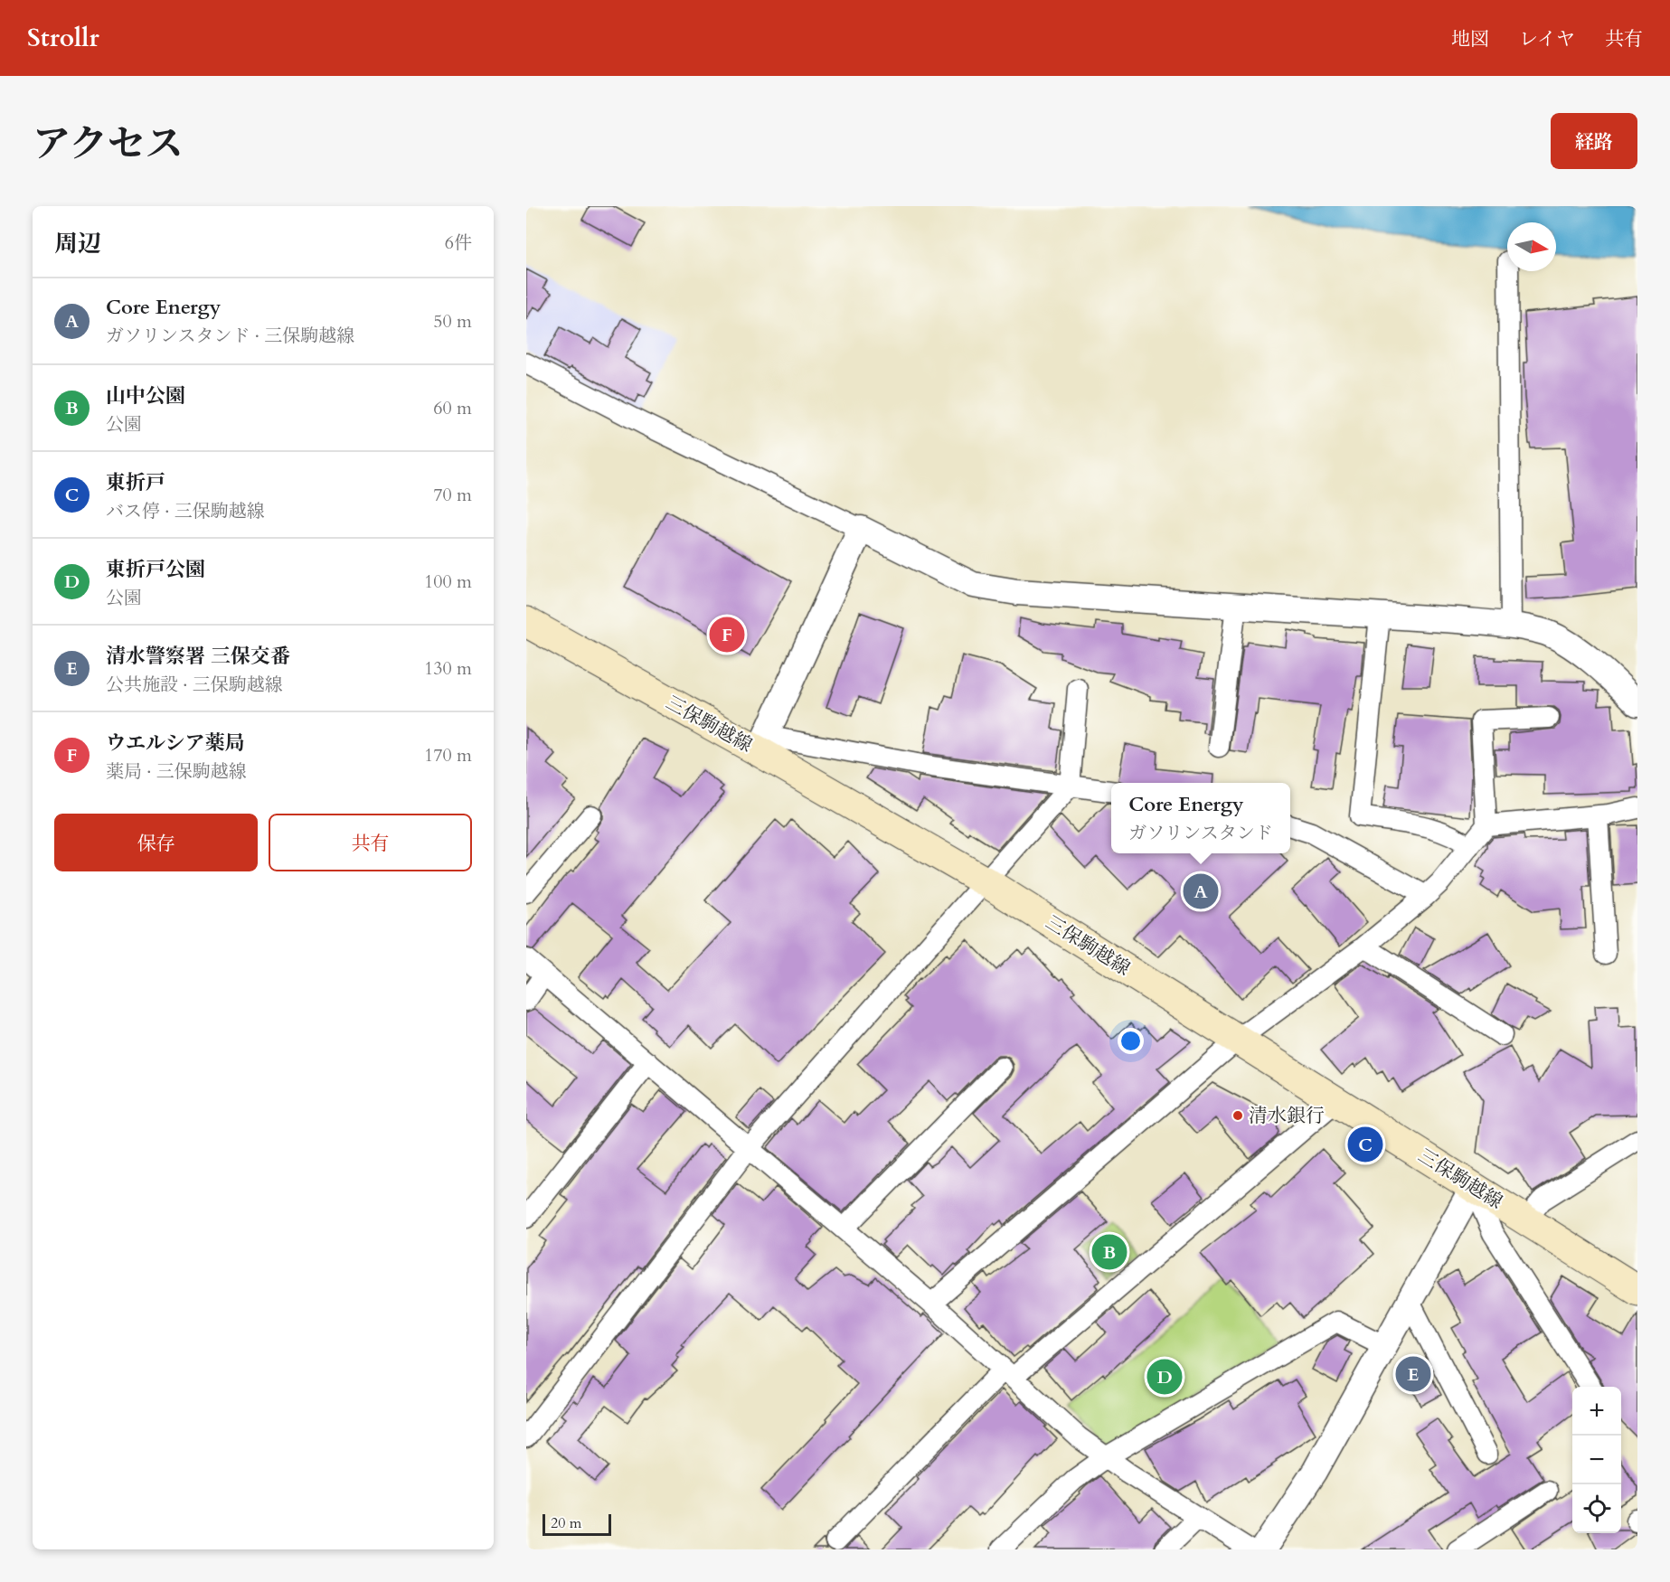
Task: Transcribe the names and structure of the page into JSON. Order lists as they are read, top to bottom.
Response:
{
  "streets": {
    "main road": ["三保駒越線"]
  },
  "places": ["清水銀行"],
  "scale_bar": "20 m",
  "north": "right",
  "page": {
    "header": "Strollr",
    "nav": ["地図", "レイヤ", "共有"],
    "title": "アクセス",
    "buttons": [
      "経路",
      ["保存", "共有"]
    ],
    "heading": ["周辺", "6件"],
    "list": [
      {
        "mark": "A",
        "name": "Core Energy",
        "note": "ガソリンスタンド · 三保駒越線",
        "value": "50 m"
      },
      {
        "mark": "B",
        "name": "山中公園",
        "note": "公園",
        "value": "60 m"
      },
      {
        "mark": "C",
        "name": "東折戸",
        "note": "バス停 · 三保駒越線",
        "value": "70 m"
      },
      {
        "mark": "D",
        "name": "東折戸公園",
        "note": "公園",
        "value": "100 m"
      },
      {
        "mark": "E",
        "name": "清水警察署 三保交番",
        "note": "公共施設 · 三保駒越線",
        "value": "130 m"
      },
      {
        "mark": "F",
        "name": "ウエルシア薬局",
        "note": "薬局 · 三保駒越線",
        "value": "170 m"
      }
    ],
    "pins": [
      "F",
      "A",
      "C",
      "B",
      "E",
      "D"
    ],
    "popup": ["Core Energy", "ガソリンスタンド"],
    "map_buttons": ["+", "−"],
    "scale": "20 m"
  }
}
